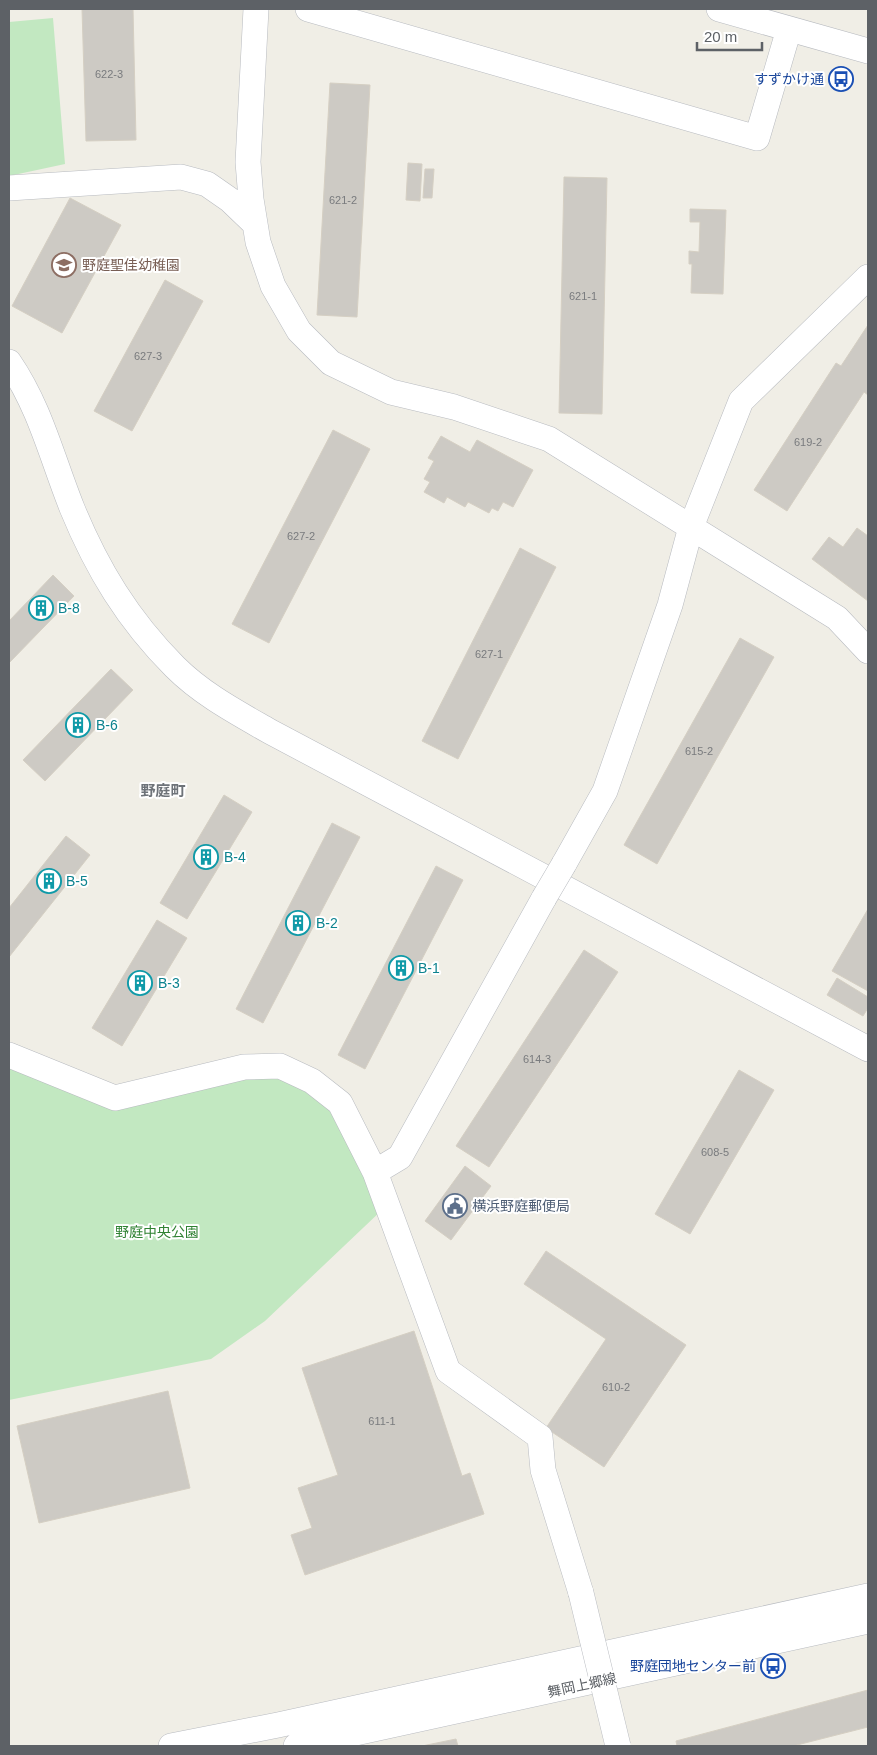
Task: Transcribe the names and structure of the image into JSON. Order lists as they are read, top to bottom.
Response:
{
  "streets": {
    "street": ["舞岡上郷線"]
  },
  "districts": ["野庭町"],
  "parks": ["野庭中央公園"],
  "places": {
    "bus stop": ["すずかけ通", "野庭団地センター前"],
    "school or university": ["野庭聖佳幼稚園"],
    "building": [
      "B-8",
      "B-6",
      "B-4",
      "B-5",
      "B-2",
      "B-1",
      "B-3"
    ],
    "public building": ["横浜野庭郵便局"]
  },
  "house_numbers": [
    "622-3",
    "621-2",
    "621-1",
    "627-3",
    "619-2",
    "627-2",
    "627-1",
    "615-2",
    "614-3",
    "608-5",
    "610-2",
    "611-1"
  ],
  "scale_bar": "20 m"
}
